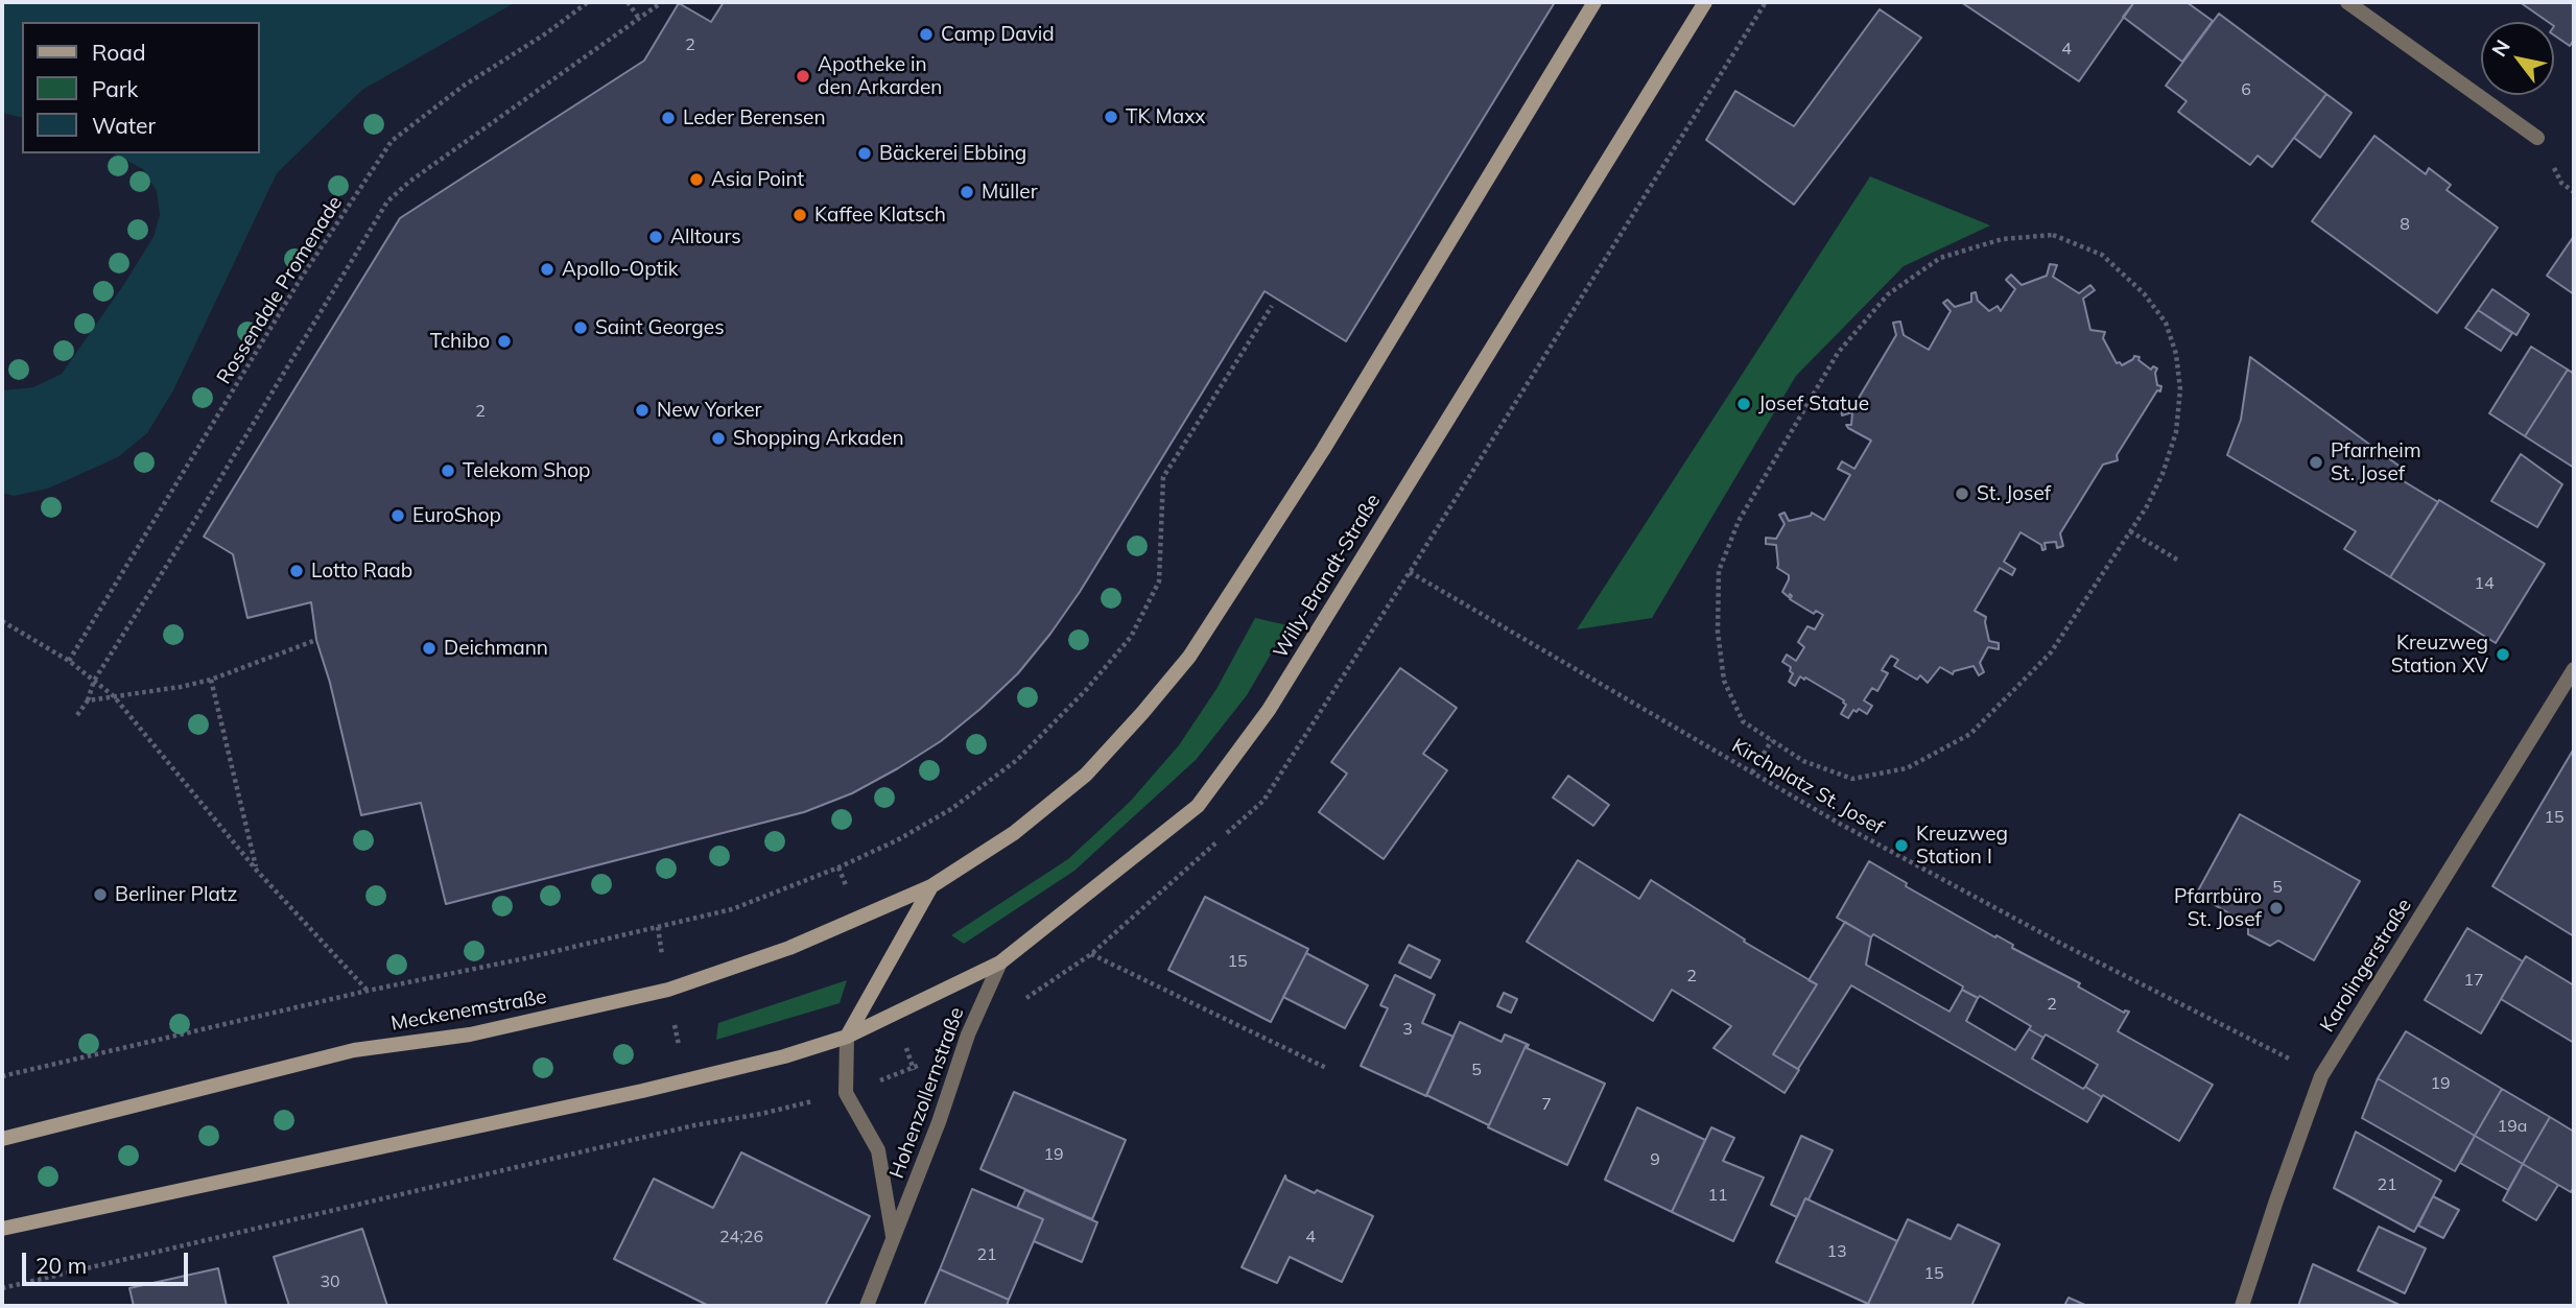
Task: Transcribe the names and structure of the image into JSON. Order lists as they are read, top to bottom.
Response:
{
  "streets": {
    "main road": ["Willy-Brandt-Straße", "Meckenemstraße"],
    "street": ["Karolingerstraße", "Hohenzollernstraße"],
    "path": ["Rossendale Promenade", "Kirchplatz St. Josef"]
  },
  "crossings": [
    ["Willy-Brandt-Straße", "Hohenzollernstraße"],
    ["Kirchplatz St. Josef", "Karolingerstraße"]
  ],
  "places": [
    "Camp David",
    "Apotheke in den Arkarden",
    "TK Maxx",
    "Leder Berensen",
    "Bäckerei Ebbing",
    "Asia Point",
    "Müller",
    "Kaffee Klatsch",
    "Alltours",
    "Apollo-Optik",
    "Saint Georges",
    "Tchibo",
    "Josef Statue",
    "New Yorker",
    "Shopping Arkaden",
    "Pfarrheim St. Josef",
    "Telekom Shop",
    "St. Josef",
    "EuroShop",
    "Lotto Raab",
    "Deichmann",
    "Kreuzweg Station XV",
    "Kreuzweg Station I",
    "Berliner Platz",
    "Pfarrbüro St. Josef"
  ],
  "house_numbers": [
    "2",
    "4",
    "6",
    "8",
    "2",
    "14",
    "15",
    "5",
    "15",
    "2",
    "17",
    "2",
    "3",
    "5",
    "19",
    "7",
    "19a",
    "19",
    "9",
    "21",
    "11",
    "24;26",
    "4",
    "13",
    "21",
    "15",
    "30"
  ],
  "legend": ["Road", "Park", "Water"],
  "scale_bar": "20 m",
  "north": "top left"
}
